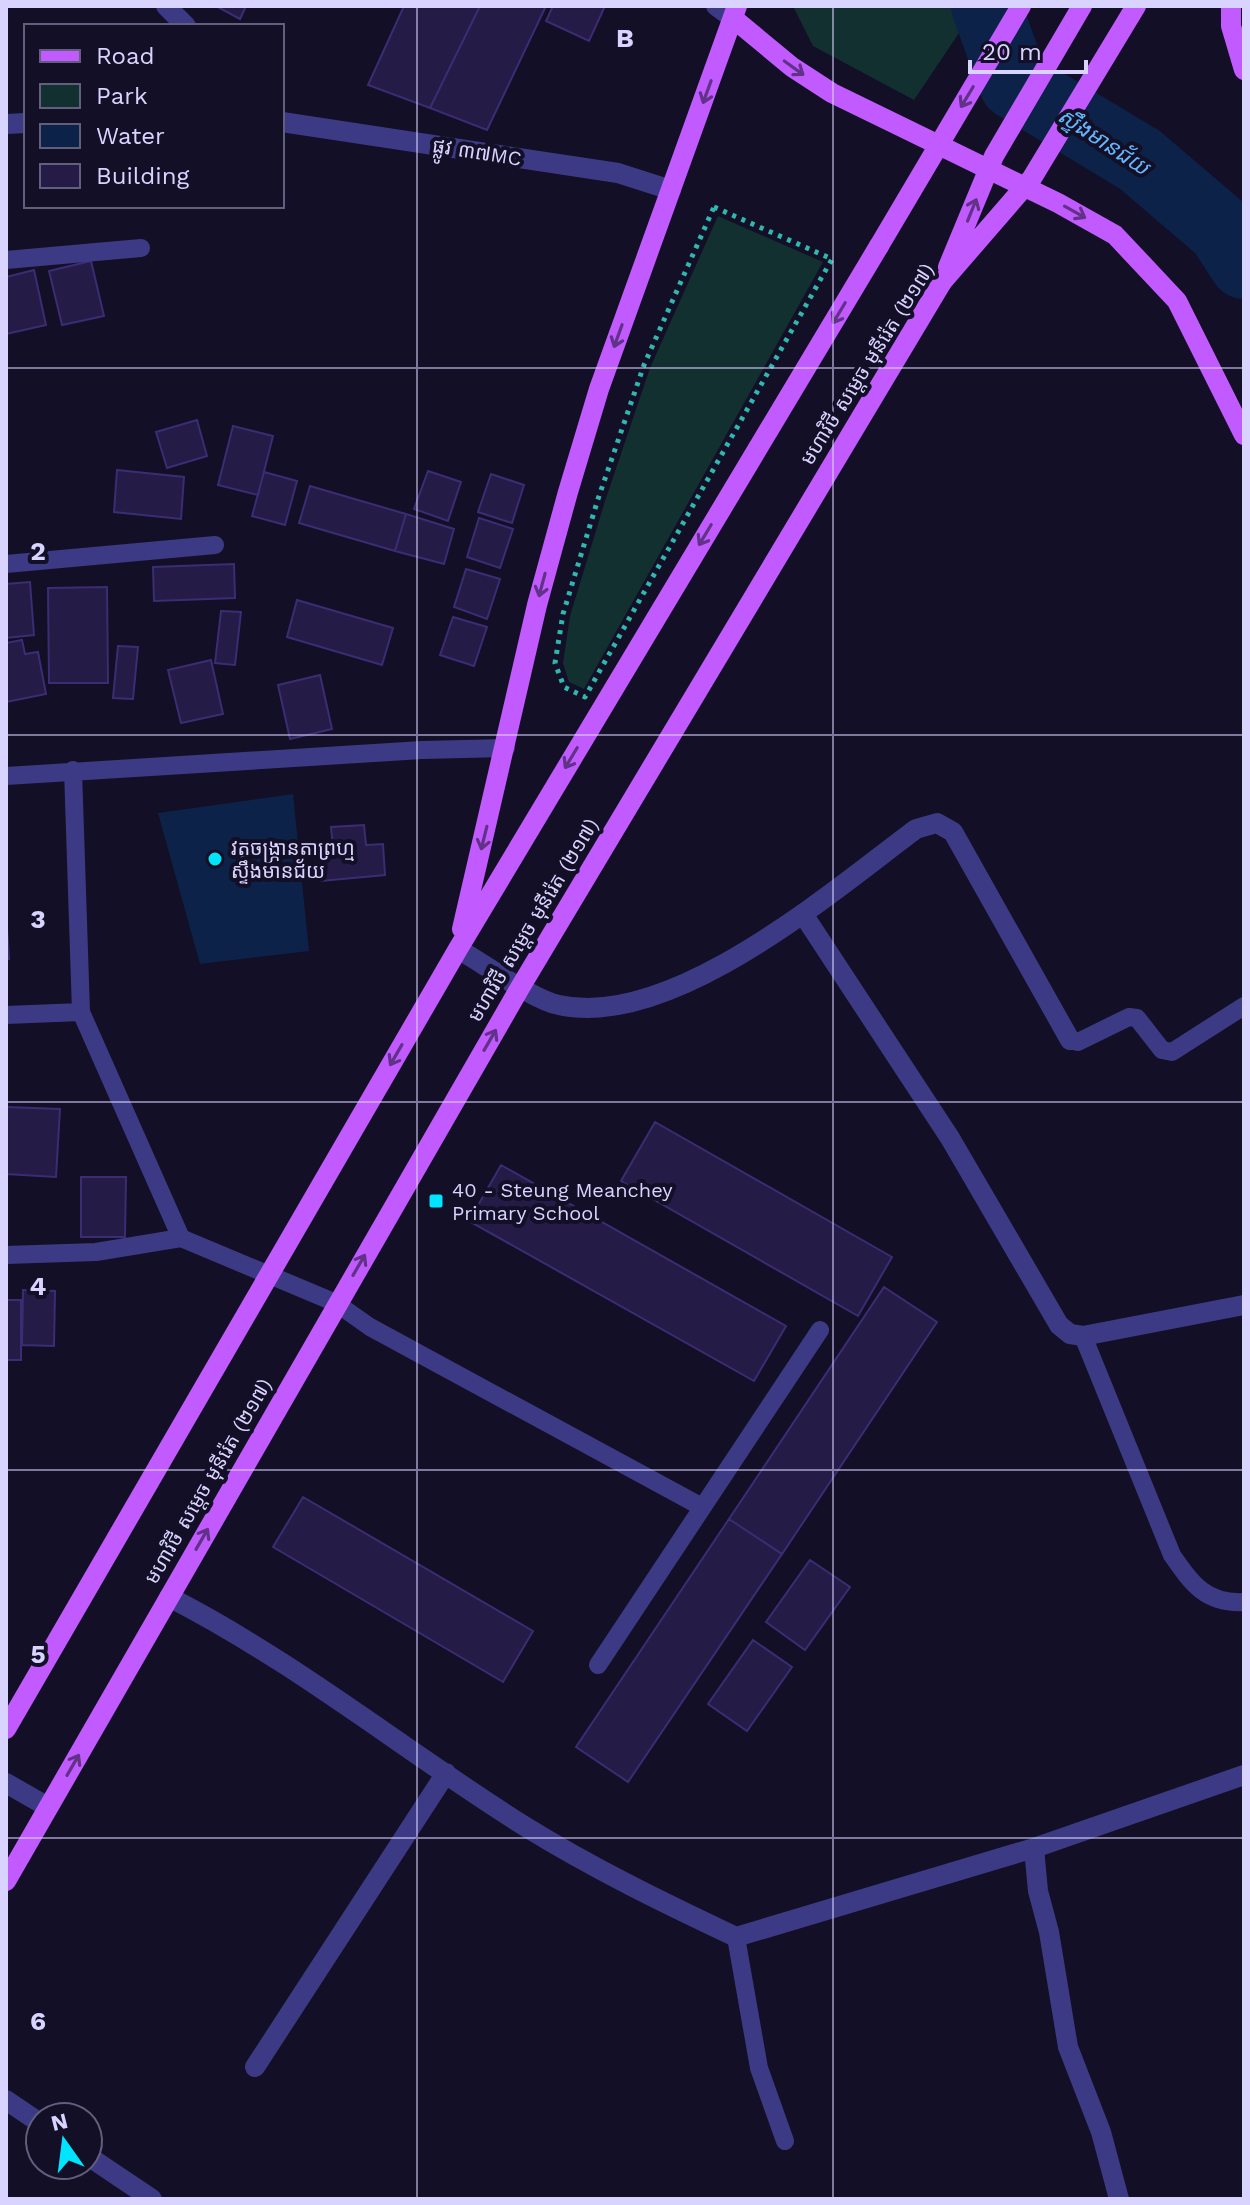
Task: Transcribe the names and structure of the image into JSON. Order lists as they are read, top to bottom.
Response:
{
  "streets": {
    "main road": ["មហាវិថី សម្តេច មុនីរ៉េត (២១៧)"],
    "street": ["ផ្លូវ ៣៧MC"]
  },
  "water": ["ស្ទឹងមានជ័យ"],
  "places": {
    "other": ["វត្តចង្ក្រានតាព្រហ្ម ស្ទឹងមានជ័យ"],
    "transit": ["40 - Steung Meanchey Primary School"]
  },
  "legend": [
    "Road",
    "Park",
    "Water",
    "Building"
  ],
  "scale_bar": "20 m",
  "north": "top",
  "grid": {
    "columns": ["B"],
    "rows": [
      "2",
      "3",
      "4",
      "5",
      "6"
    ]
  }
}
